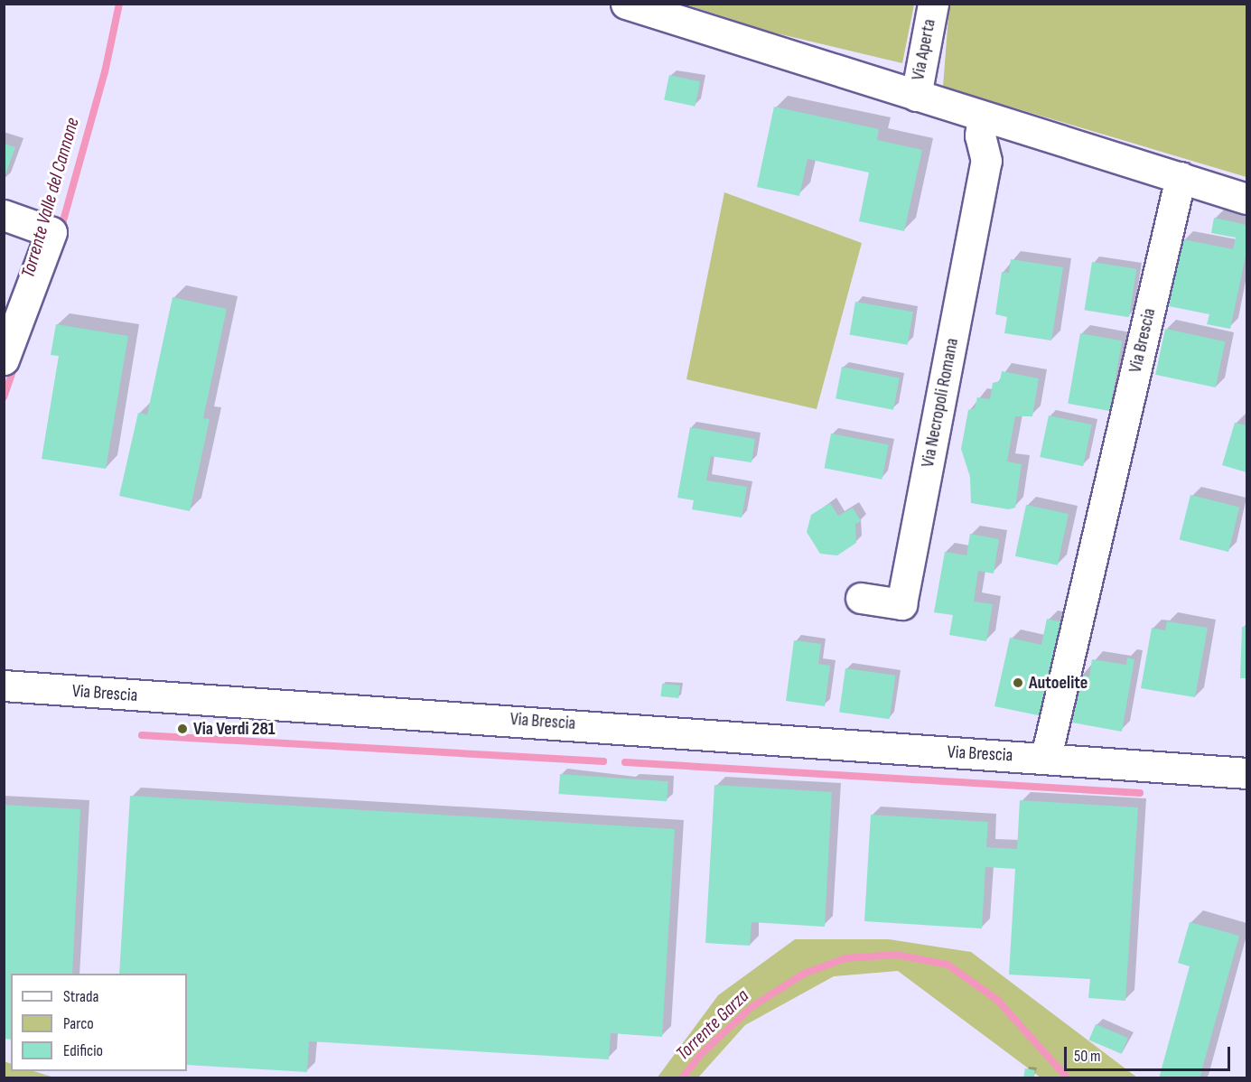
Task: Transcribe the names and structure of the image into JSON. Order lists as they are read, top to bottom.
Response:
{
  "streets": {
    "street": ["Via Aperta", "Via Brescia", "Via Necropoli Romana"]
  },
  "water": ["Torrente Valle del Cannone", "Torrente Garza"],
  "places": ["Autoelite", "Via Verdi 281"],
  "legend": ["Strada", "Parco", "Edificio"],
  "scale_bar": "50 m"
}
